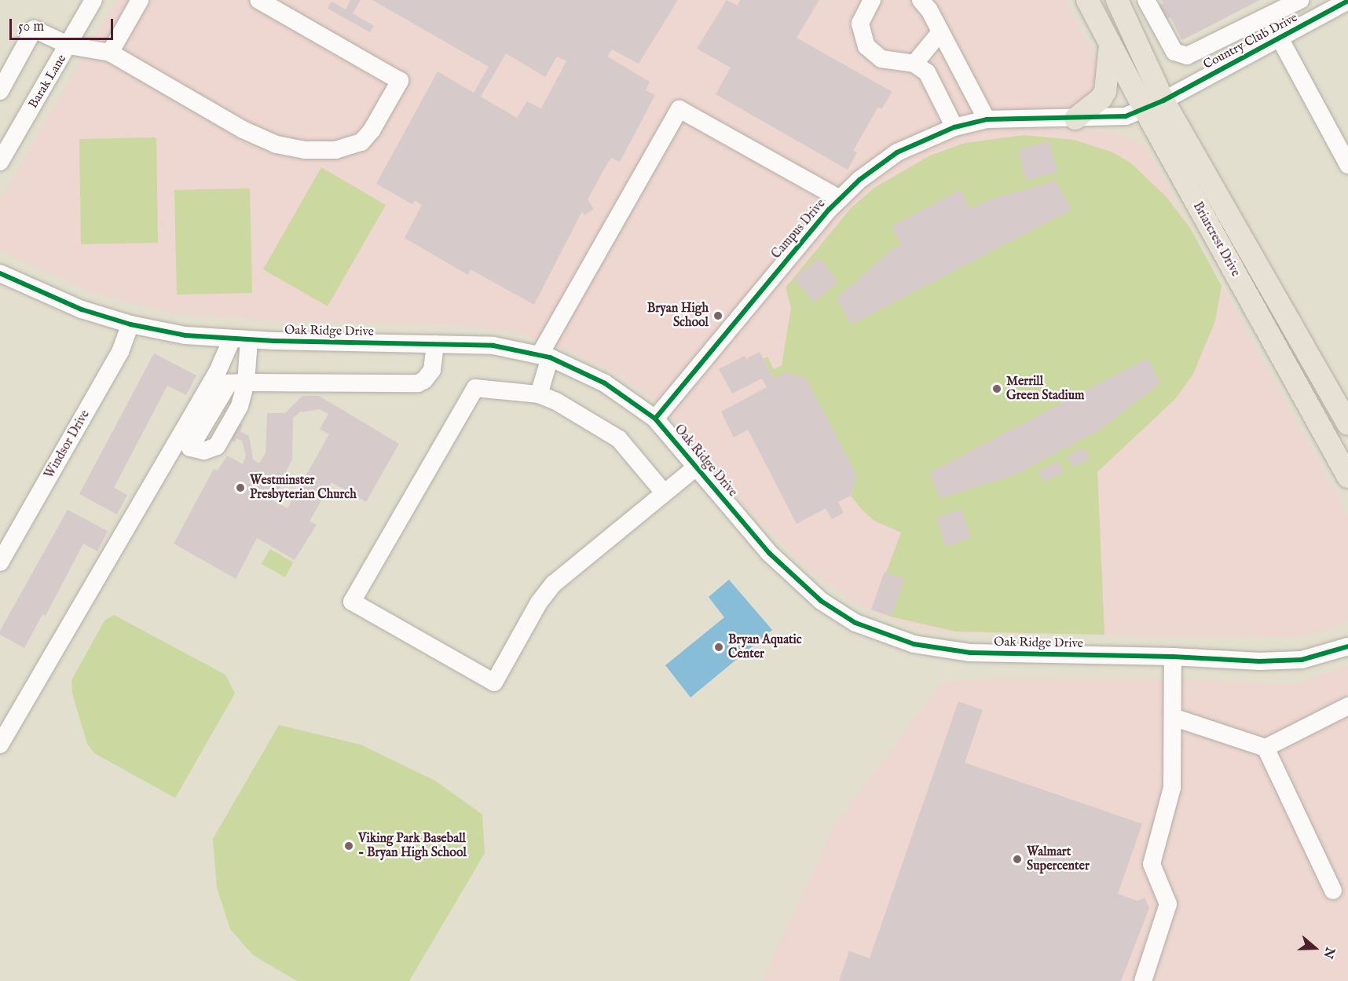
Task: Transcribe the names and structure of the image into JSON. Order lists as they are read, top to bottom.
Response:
{
  "streets": {
    "main road": ["Briarcrest Drive"],
    "street": [
      "Country Club Drive",
      "Barak Lane",
      "Campus Drive",
      "Oak Ridge Drive",
      "Windsor Drive"
    ]
  },
  "crossings": [
    ["Country Club Drive", "Campus Drive"],
    ["Country Club Drive", "Briarcrest Drive"],
    ["Campus Drive", "Briarcrest Drive"],
    ["Campus Drive", "Oak Ridge Drive"],
    ["Oak Ridge Drive", "Windsor Drive"]
  ],
  "places": [
    "Bryan High School",
    "Merrill Green Stadium",
    "Westminster Presbyterian Church",
    "Bryan Aquatic Center",
    "Viking Park Baseball - Bryan High School",
    "Walmart Supercenter"
  ],
  "scale_bar": "50 m",
  "north": "right"
}
